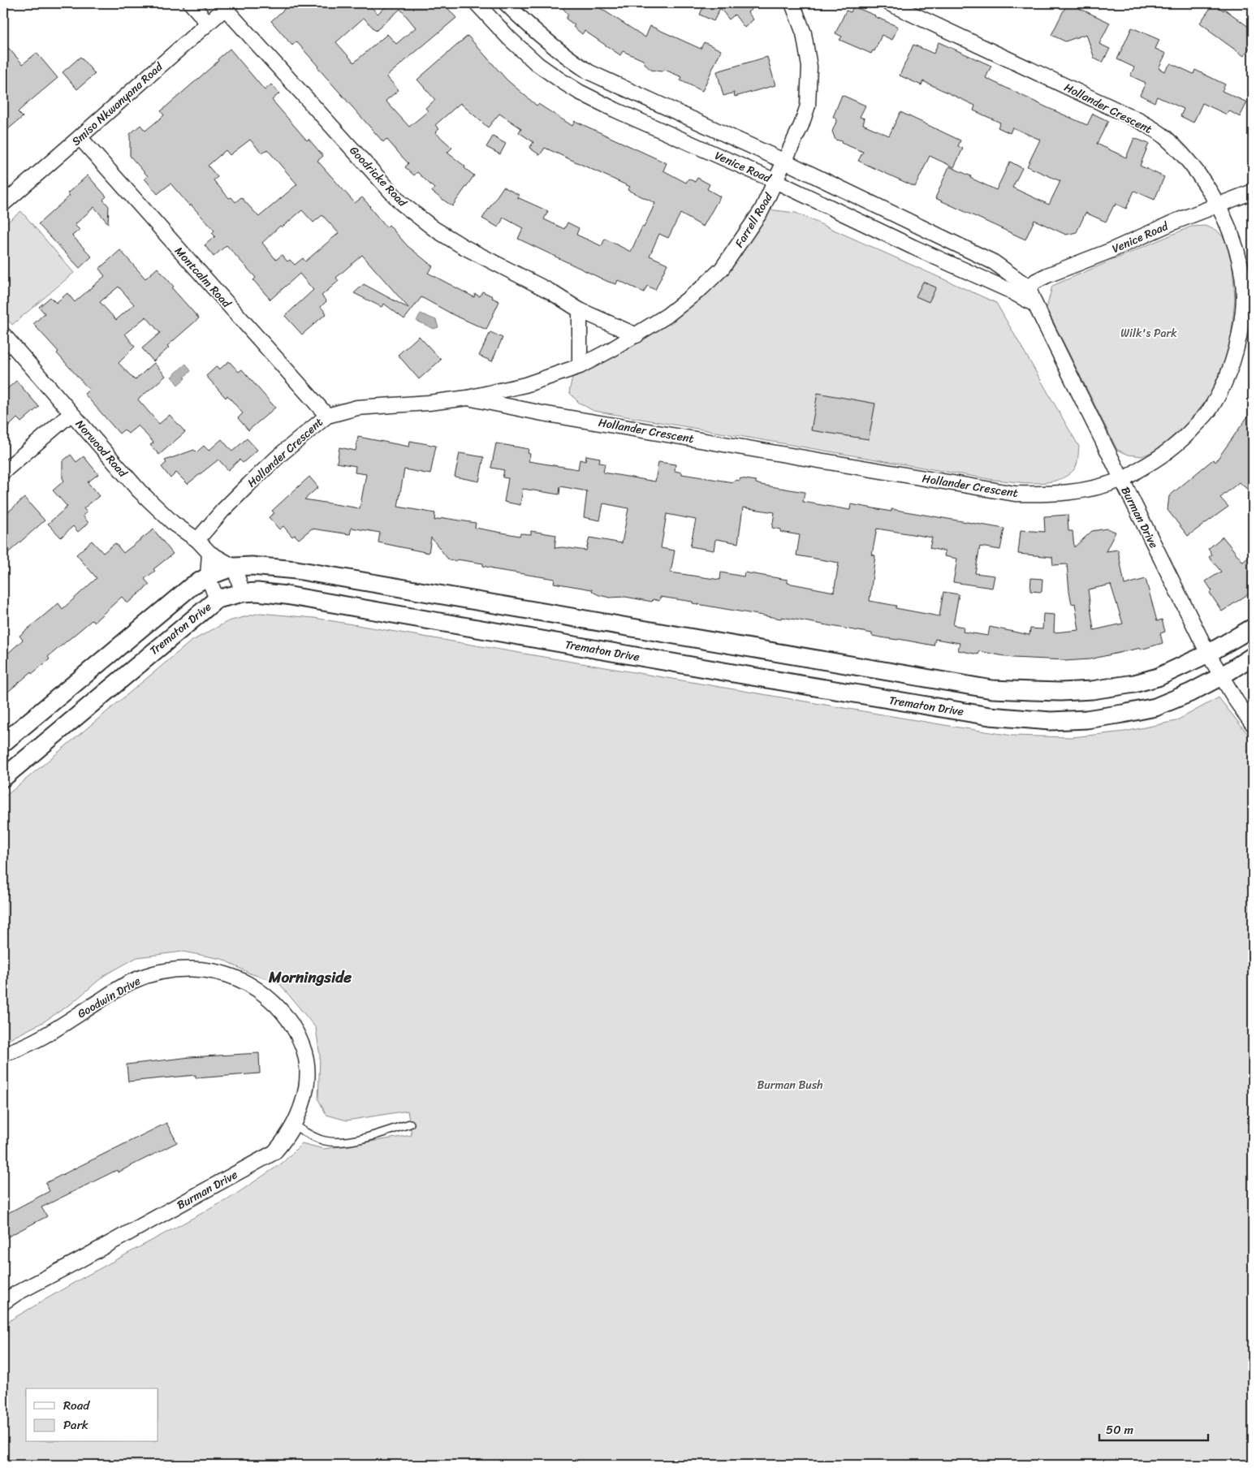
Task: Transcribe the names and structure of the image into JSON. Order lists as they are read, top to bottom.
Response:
{
  "streets": {
    "street": [
      "Smiso Nkwanyana Road",
      "Hollander Crescent",
      "Venice Road",
      "Goodricke Road",
      "Farrell Road",
      "Montcalm Road",
      "Norwood Road",
      "Burman Drive",
      "Trematon Drive",
      "Goodwin Drive"
    ]
  },
  "crossings": [
    ["Smiso Nkwanyana Road", "Goodricke Road"],
    ["Smiso Nkwanyana Road", "Montcalm Road"],
    ["Hollander Crescent", "Venice Road"],
    ["Hollander Crescent", "Farrell Road"],
    ["Hollander Crescent", "Montcalm Road"],
    ["Hollander Crescent", "Norwood Road"],
    ["Hollander Crescent", "Burman Drive"],
    ["Venice Road", "Farrell Road"],
    ["Venice Road", "Burman Drive"],
    ["Goodricke Road", "Farrell Road"],
    ["Burman Drive", "Trematon Drive"],
    ["Burman Drive", "Goodwin Drive"]
  ],
  "districts": ["Morningside"],
  "parks": ["Wilk's Park", "Burman Bush"],
  "legend": ["Road", "Park"],
  "scale_bar": "50 m"
}
